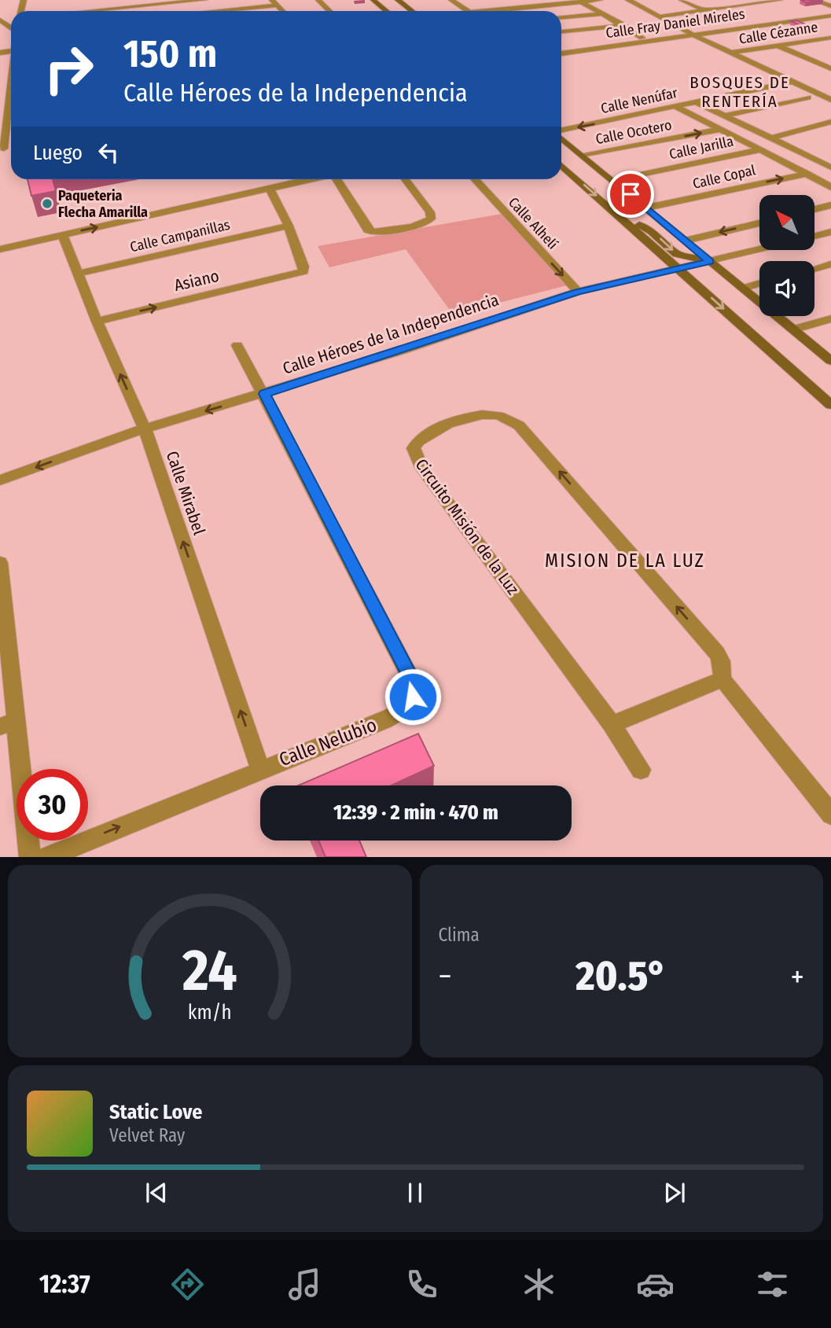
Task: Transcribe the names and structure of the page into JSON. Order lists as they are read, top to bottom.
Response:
{
  "streets": {
    "street": [
      "Calle Fray Daniel Mireles",
      "Calle Cézanne",
      "Calle Nenúfar",
      "Calle Ocotero",
      "Calle Jarilla",
      "Calle Copal",
      "Calle Alhelí",
      "Calle Campanillas",
      "Asiano",
      "Calle Héroes de la Independencia",
      "Calle Mirabel",
      "Circuito Misión de la Luz",
      "Calle Nelubio"
    ]
  },
  "crossings": [
    ["Calle Alhelí", "Calle Héroes de la Independencia"],
    ["Calle Campanillas", "Asiano"],
    ["Calle Campanillas", "Calle Mirabel"],
    ["Asiano", "Calle Mirabel"],
    ["Calle Héroes de la Independencia", "Calle Mirabel"],
    ["Calle Héroes de la Independencia", "Calle Nelubio"],
    ["Calle Mirabel", "Calle Nelubio"]
  ],
  "one_way": ["Calle Alhelí", "Calle Mirabel"],
  "districts": ["BOSQUES DE RENTERÍA", "MISION DE LA LUZ"],
  "places": ["Paqueteria Flecha Amarilla"],
  "north": "top left",
  "page": {
    "turn": ["150 m", "Calle Héroes de la Independencia"],
    "then": "Luego",
    "limit": "30",
    "trip": "12:39 · 2 min · 470 m",
    "tile": "Clima",
    "heat": ["−", "20.5°", "+"],
    "song": ["Static Love", "Velvet Ray"],
    "tabs": "12:37",
    "gauge": ["24", "km/h"]
  }
}
